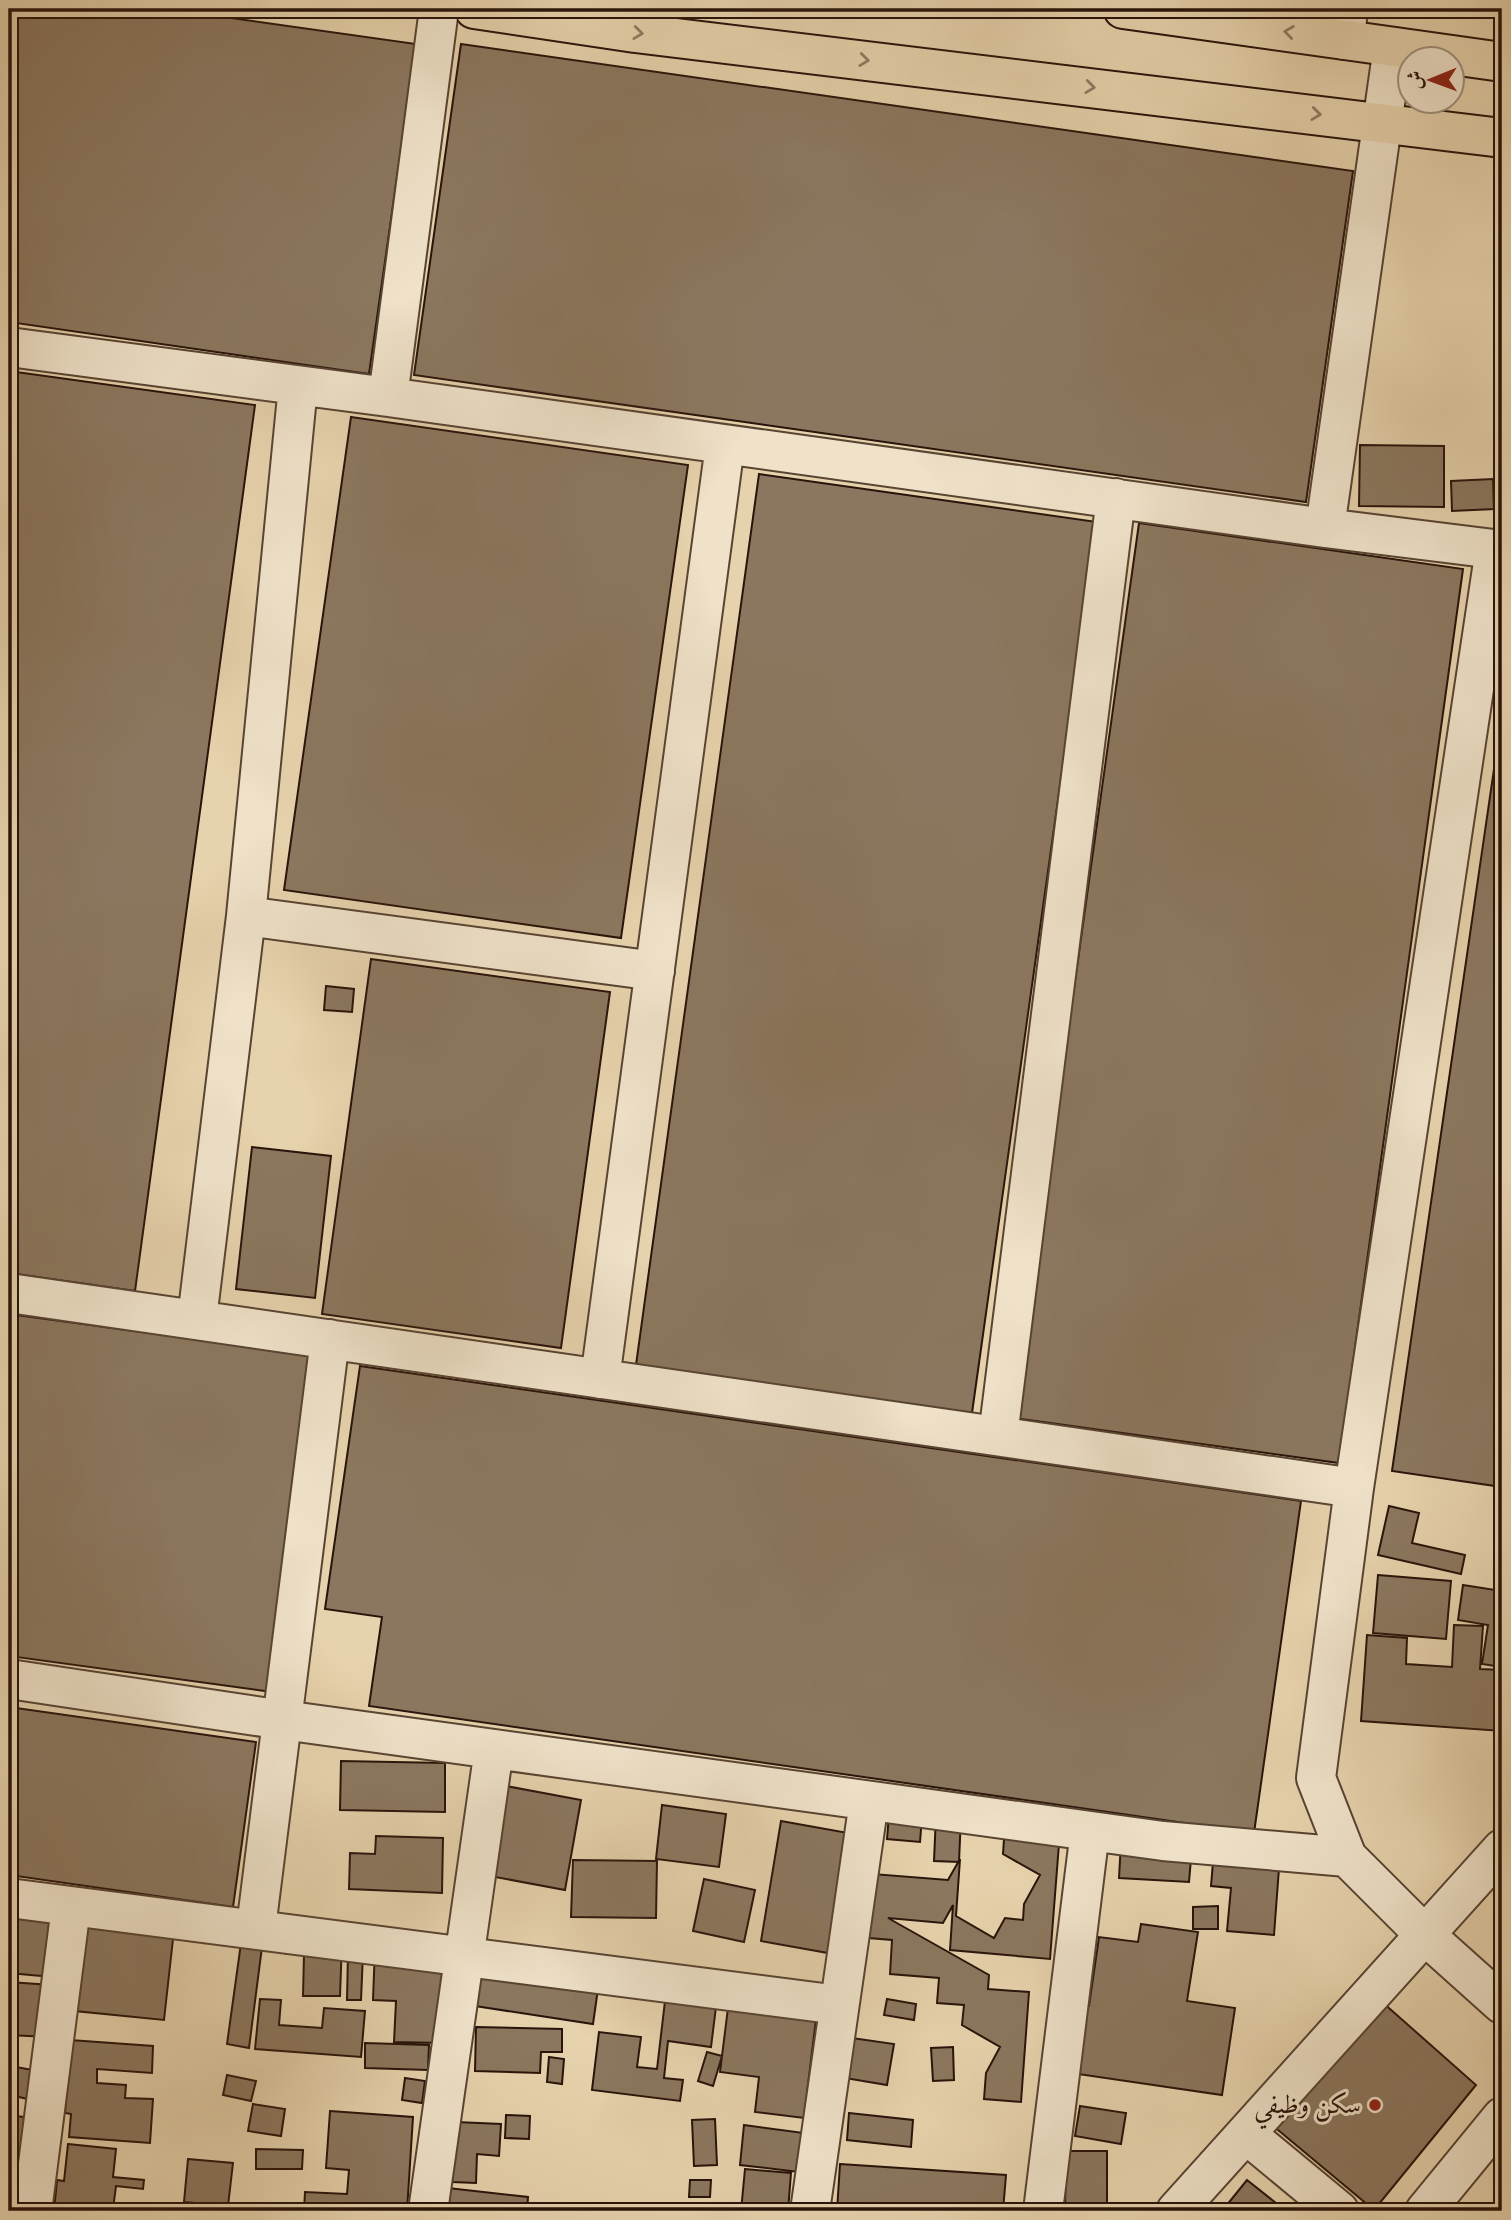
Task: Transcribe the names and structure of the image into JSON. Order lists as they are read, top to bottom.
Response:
{
  "places": ["سكن وظيفي"],
  "north": "left"
}
